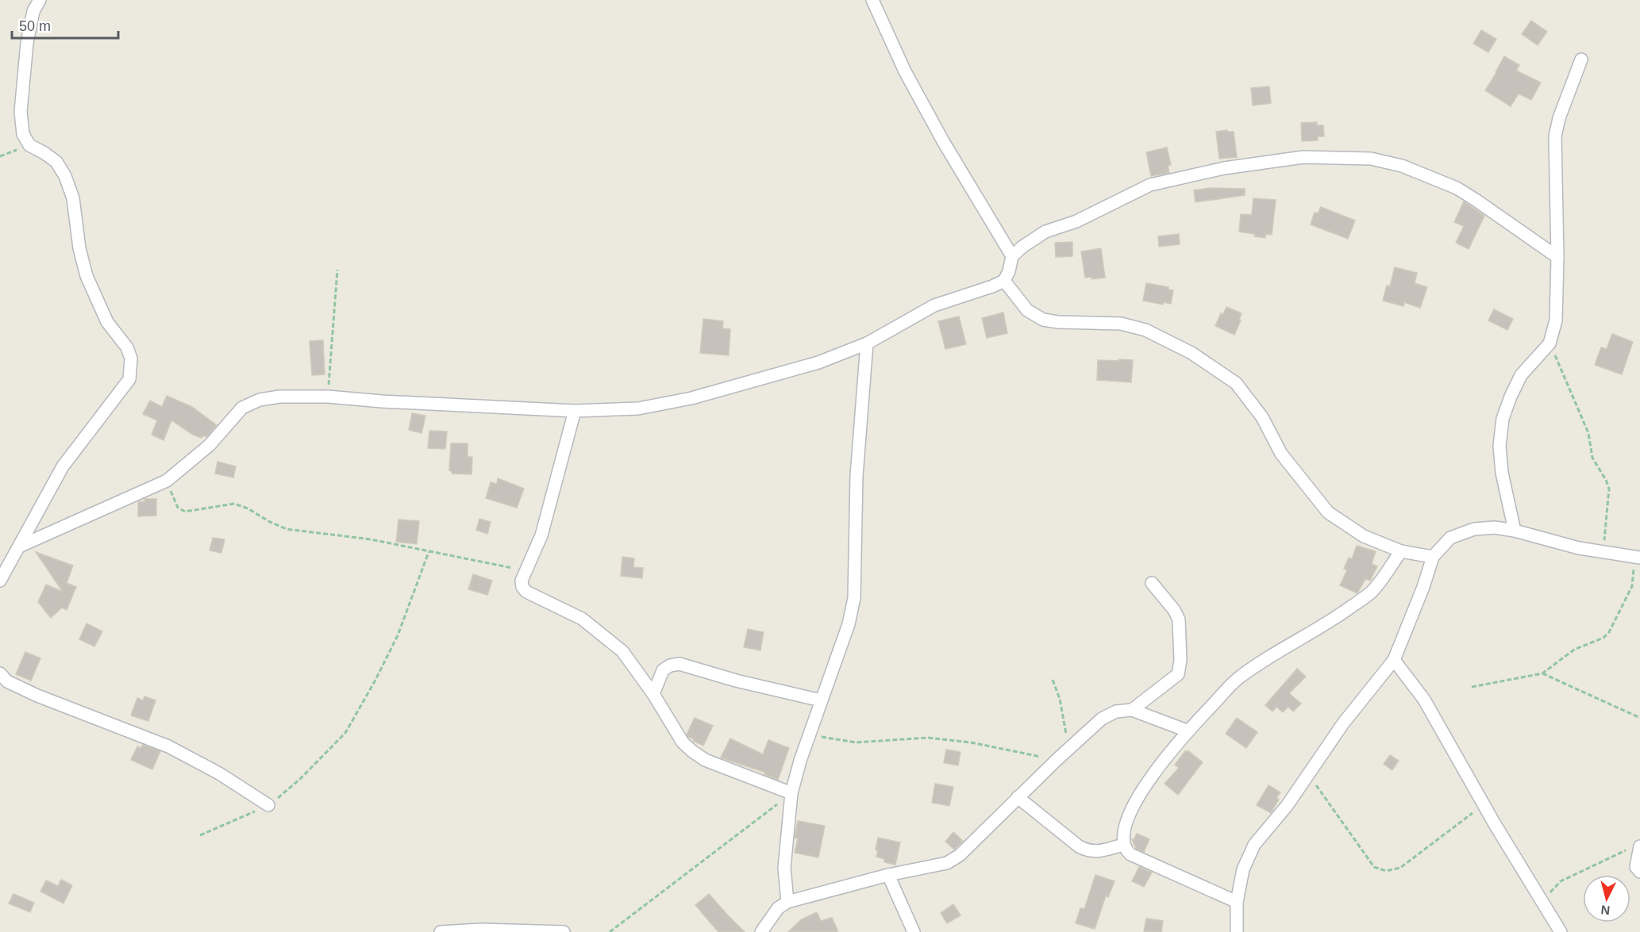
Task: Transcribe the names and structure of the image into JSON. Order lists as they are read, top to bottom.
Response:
{
  "scale_bar": "50 m",
  "north": "bottom"
}
